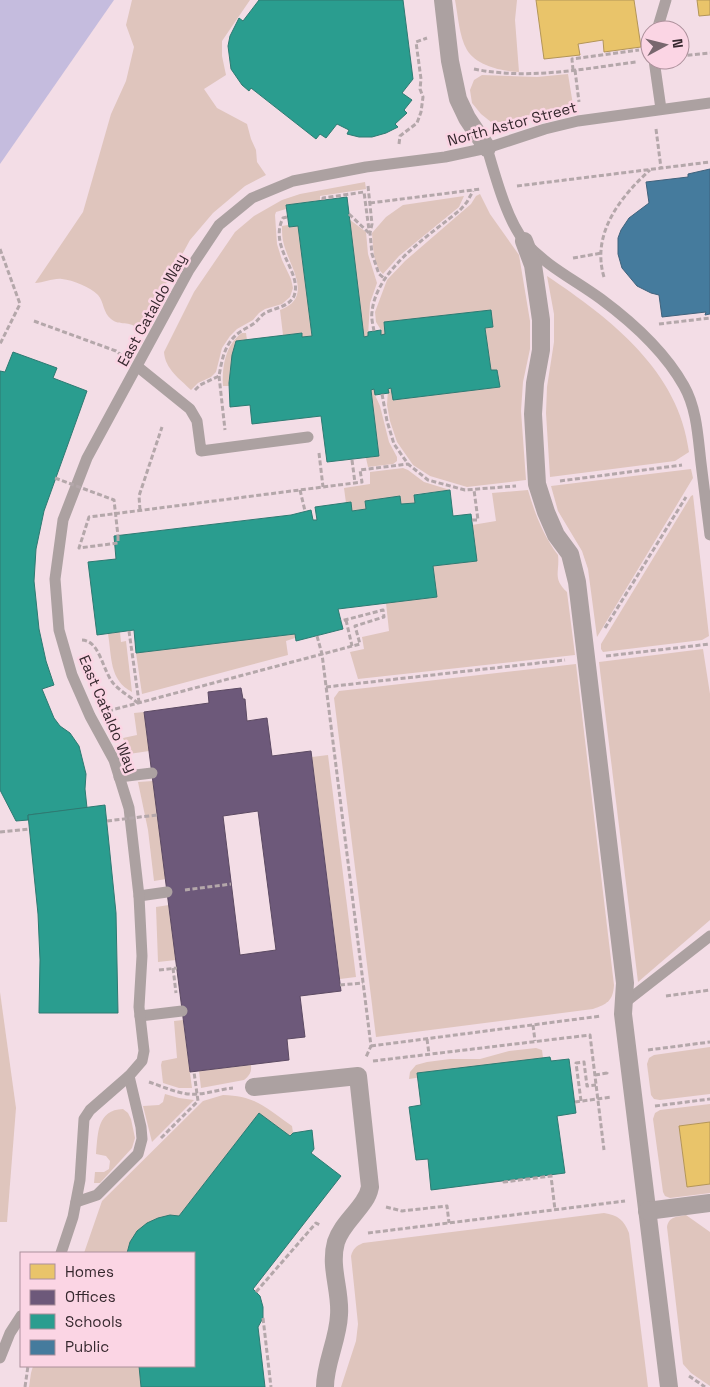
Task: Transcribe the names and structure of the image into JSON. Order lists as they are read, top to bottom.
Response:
{
  "streets": {
    "lane": ["North Astor Street", "East Cataldo Way"]
  },
  "crossings": [
    ["North Astor Street", "East Cataldo Way"]
  ],
  "legend": [
    "Homes",
    "Offices",
    "Schools",
    "Public"
  ],
  "north": "right"
}
